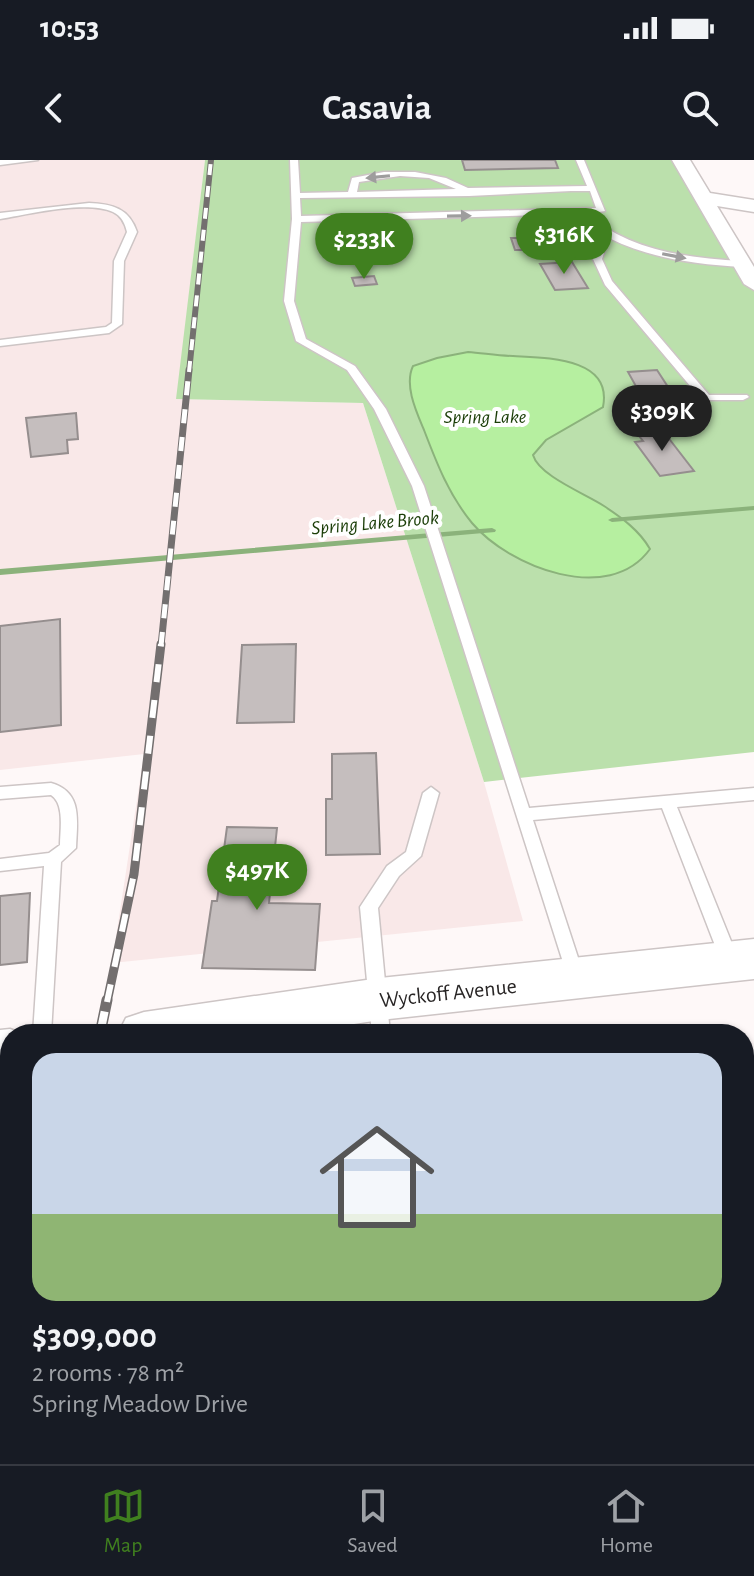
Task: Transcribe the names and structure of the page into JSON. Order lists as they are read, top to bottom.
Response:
{
  "streets": {
    "main road": ["Wyckoff Avenue"]
  },
  "water": ["Spring Lake", "Spring Lake Brook"],
  "page": {
    "status": "10:53",
    "header": "Casavia",
    "price": [
      "$316K",
      "$233K",
      "$309K",
      "$497K"
    ],
    "list": [
      {
        "name": "$309,000",
        "note": "2 rooms · 78 m² · Spring Meadow Drive"
      }
    ],
    "tabs": ["Map", "Saved", "Home"]
  }
}
